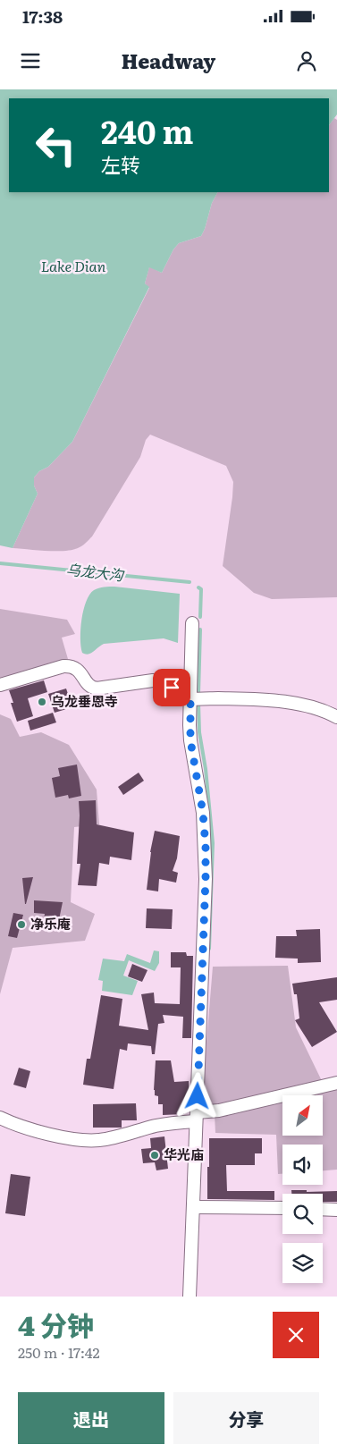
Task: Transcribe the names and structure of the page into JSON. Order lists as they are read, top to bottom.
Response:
{
  "water": ["Lake Dian", "乌龙大沟"],
  "places": ["乌龙垂恩寺", "净乐庵", "华光庙"],
  "north": "top right",
  "page": {
    "status": "17:38",
    "header": "Headway",
    "turn": ["240 m", "左转"],
    "heading": ["4 分钟", "250 m · 17:42"],
    "buttons": ["退出", "分享"]
  }
}
